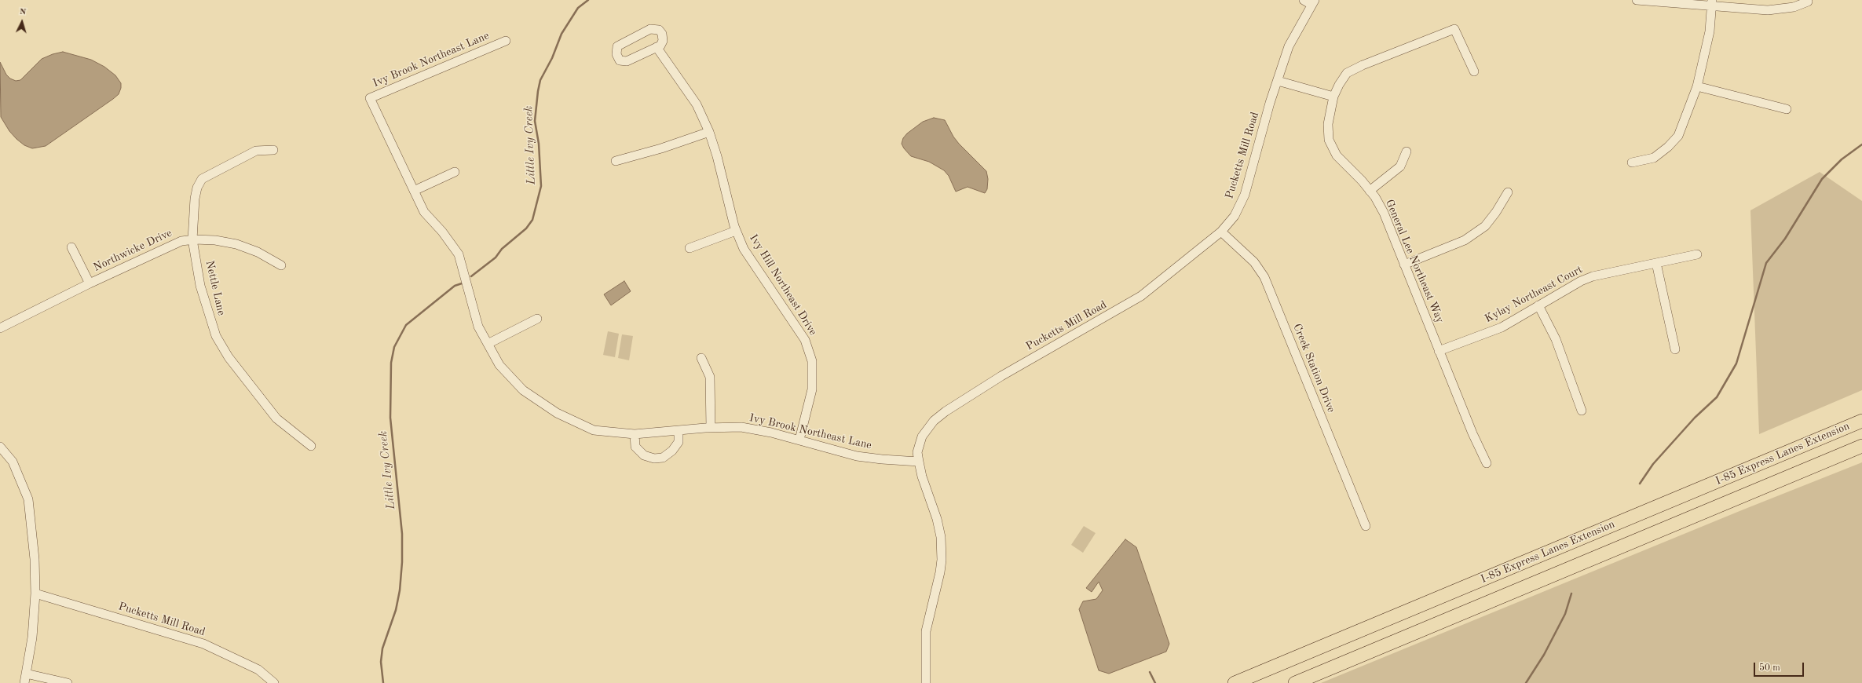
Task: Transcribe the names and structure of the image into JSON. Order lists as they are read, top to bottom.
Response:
{
  "streets": {
    "highway": ["I-85 Express Lanes Extension"],
    "street": [
      "Ivy Brook Northeast Lane",
      "Pucketts Mill Road",
      "Northwicke Drive",
      "General Lee Northeast Way",
      "Ivy Hill Northeast Drive",
      "Nettle Lane",
      "Kylay Northeast Court",
      "Creek Station Drive"
    ]
  },
  "crossings": [
    ["Ivy Brook Northeast Lane", "Pucketts Mill Road"],
    ["Ivy Brook Northeast Lane", "Ivy Hill Northeast Drive"],
    ["Pucketts Mill Road", "Creek Station Drive"],
    ["Northwicke Drive", "Nettle Lane"],
    ["General Lee Northeast Way", "Kylay Northeast Court"]
  ],
  "water": ["Little Ivy Creek"],
  "scale_bar": "50 m",
  "north": "top"
}
